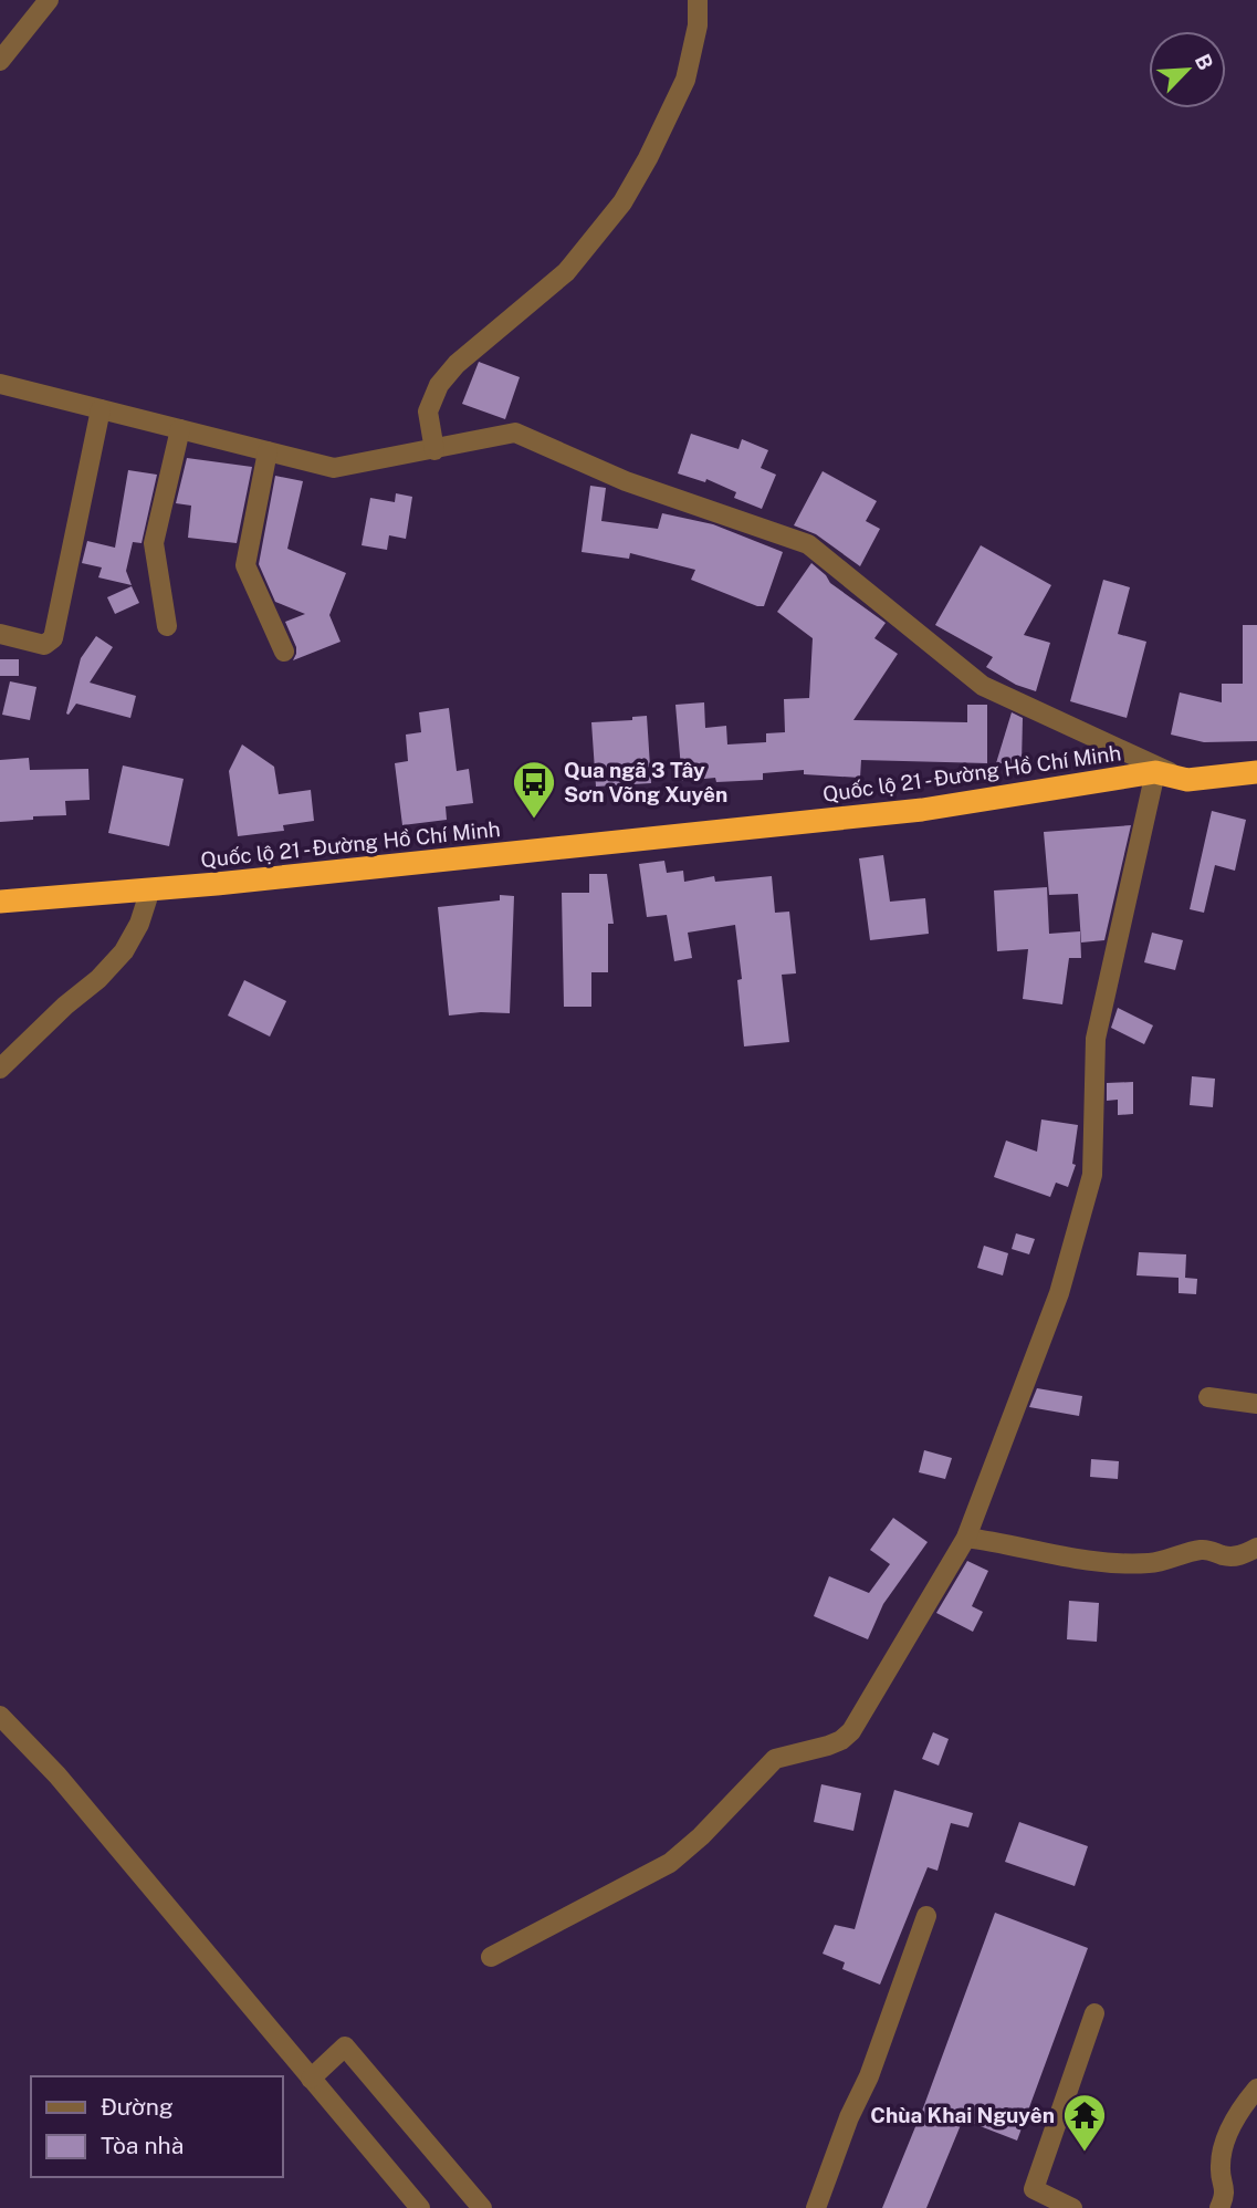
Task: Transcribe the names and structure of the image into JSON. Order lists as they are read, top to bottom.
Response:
{
  "streets": {
    "highway": ["Quốc lộ 21 - Đường Hồ Chí Minh"]
  },
  "places": {
    "bus stop": ["Qua ngã 3 Tây Sơn Võng Xuyên"],
    "temple": ["Chùa Khai Nguyên"]
  },
  "legend": ["Đường", "Tòa nhà"],
  "north": "top right"
}
